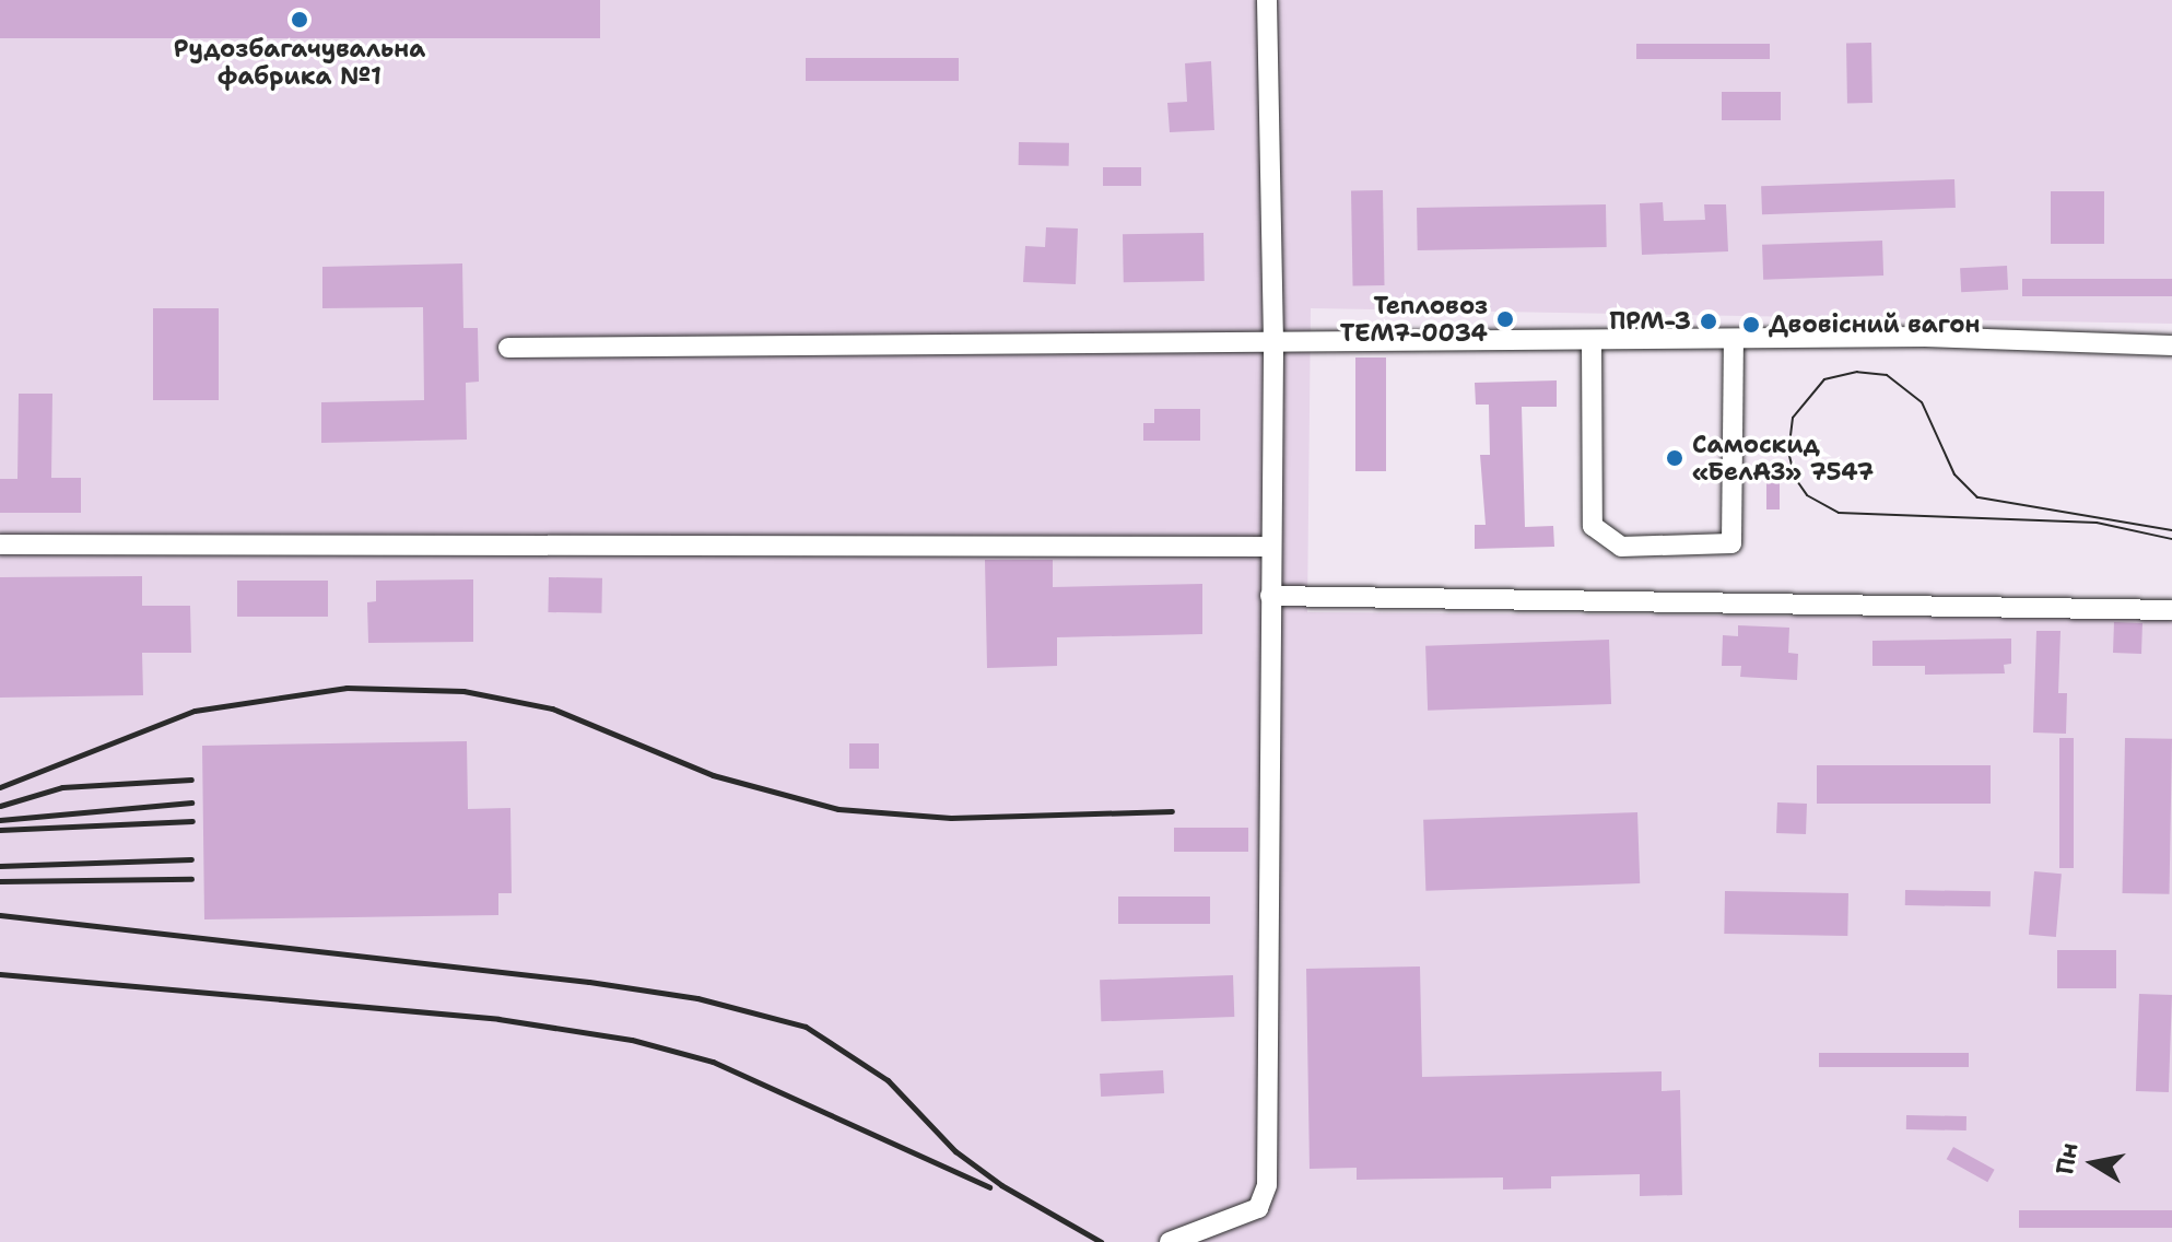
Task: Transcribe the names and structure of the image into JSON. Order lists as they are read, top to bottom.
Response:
{
  "places": [
    "Рудозбагачувальна фабрика №1",
    "Тепловоз ТЕМ7-0034",
    "ПРМ-3",
    "Двовісний вагон",
    "Самоскид «БелАЗ» 7547"
  ],
  "north": "left"
}
